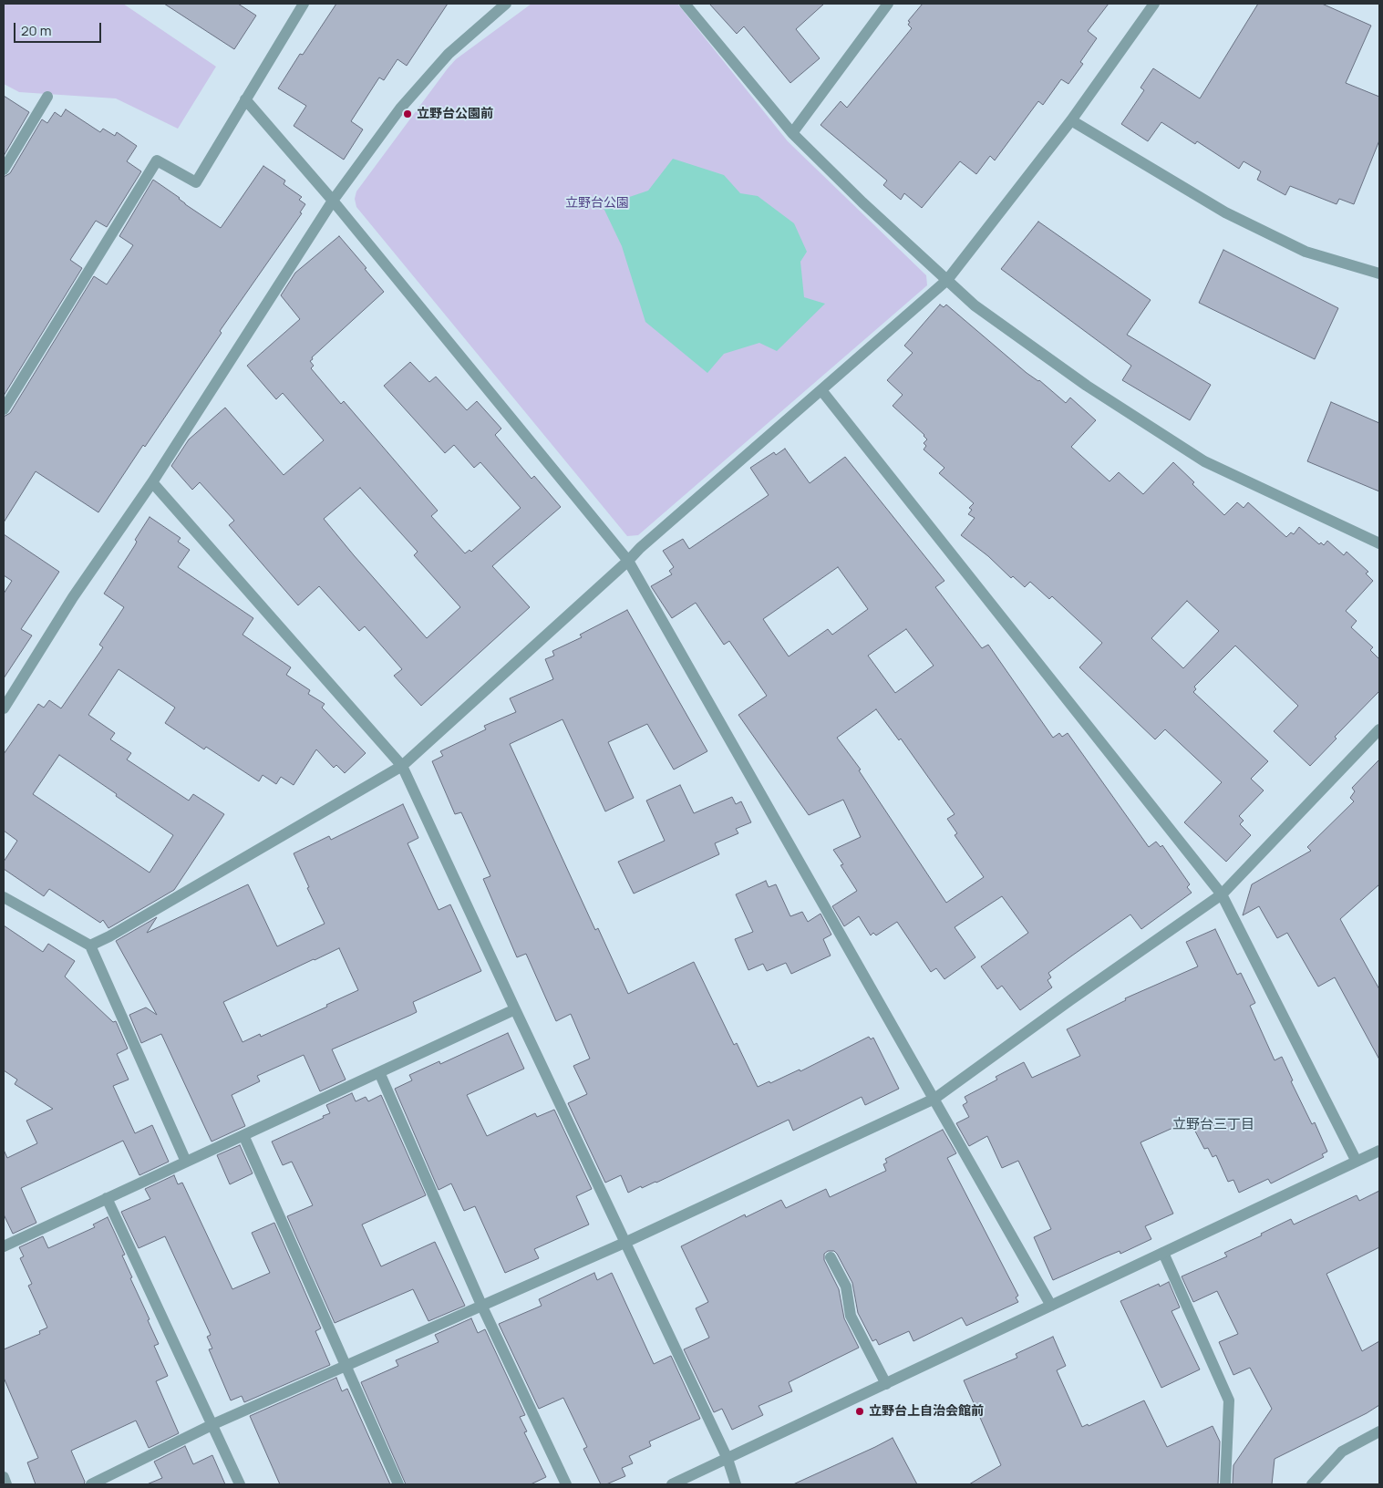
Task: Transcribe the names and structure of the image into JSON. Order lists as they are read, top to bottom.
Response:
{
  "districts": ["立野台三丁目"],
  "parks": ["立野台公園"],
  "places": ["立野台公園前", "立野台上自治会館前"],
  "scale_bar": "20 m"
}
